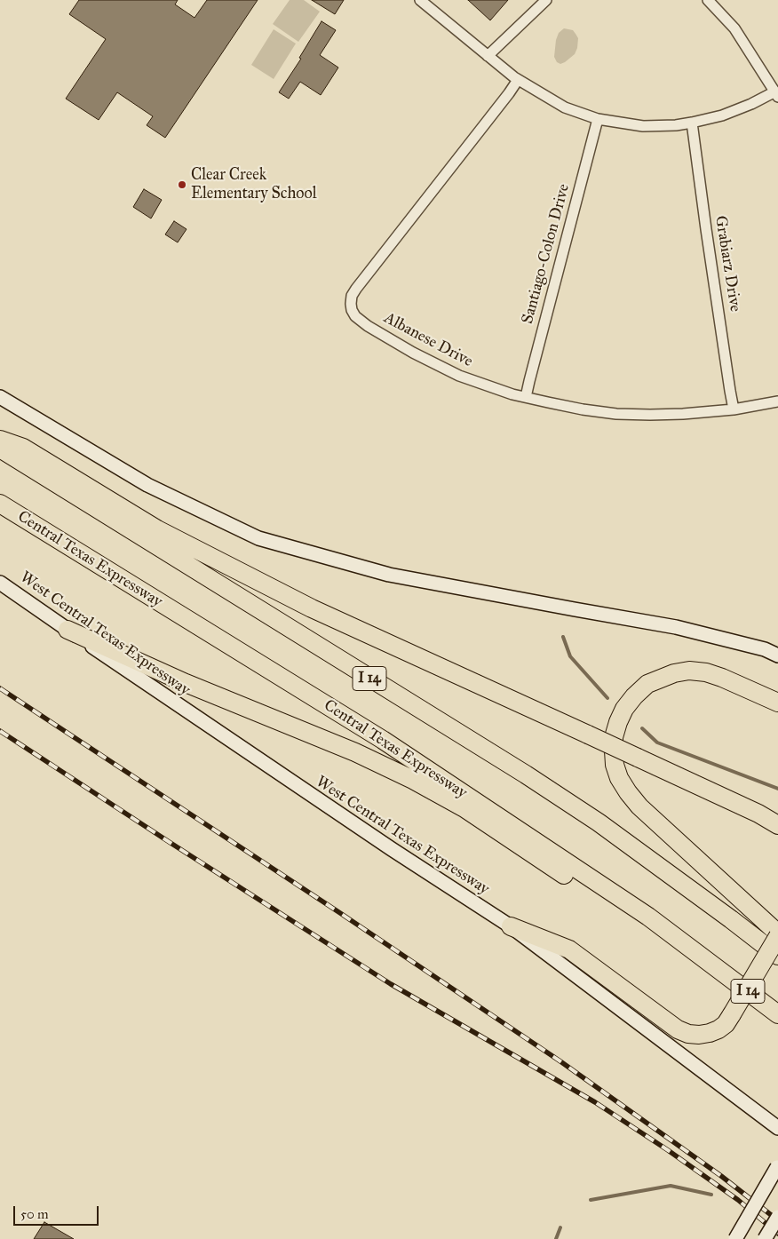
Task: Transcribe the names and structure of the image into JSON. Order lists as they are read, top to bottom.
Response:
{
  "streets": {
    "highway": ["Central Texas Expressway", "I 14"],
    "main road": ["West Central Texas Expressway"],
    "street": ["Santiago-Colon Drive", "Grabiarz Drive", "Albanese Drive"]
  },
  "crossings": [
    ["Santiago-Colon Drive", "Albanese Drive"],
    ["Grabiarz Drive", "Albanese Drive"]
  ],
  "places": ["Clear Creek Elementary School"],
  "scale_bar": "50 m"
}
